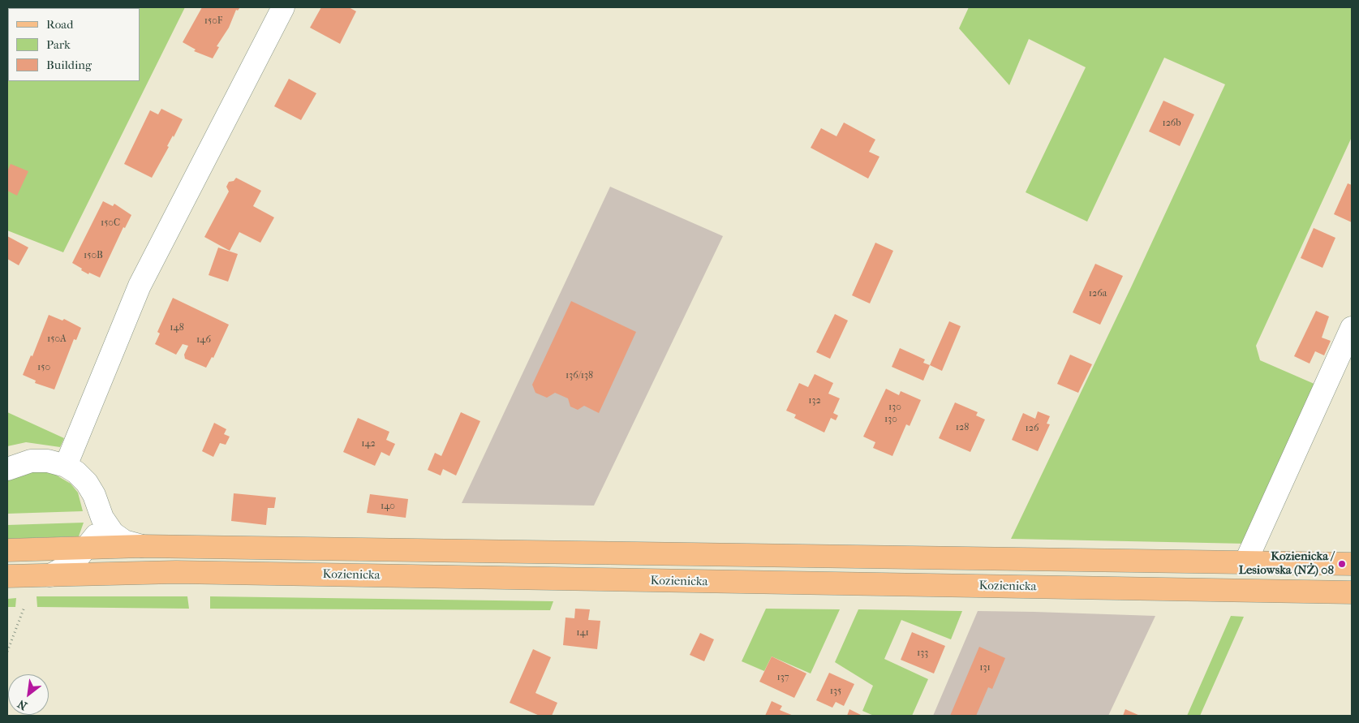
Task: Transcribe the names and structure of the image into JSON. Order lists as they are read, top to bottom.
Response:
{
  "streets": {
    "main road": ["Kozienicka"]
  },
  "places": ["Kozienicka / Lesiowska (NŻ) 08"],
  "house_numbers": [
    "150F",
    "126b",
    "150C",
    "150B",
    "126a",
    "148",
    "150A",
    "146",
    "150",
    "136/138",
    "132",
    "130",
    "130",
    "128",
    "126",
    "142",
    "140",
    "141",
    "133",
    "131",
    "137",
    "135"
  ],
  "legend": ["Road", "Park", "Building"],
  "north": "bottom left"
}
